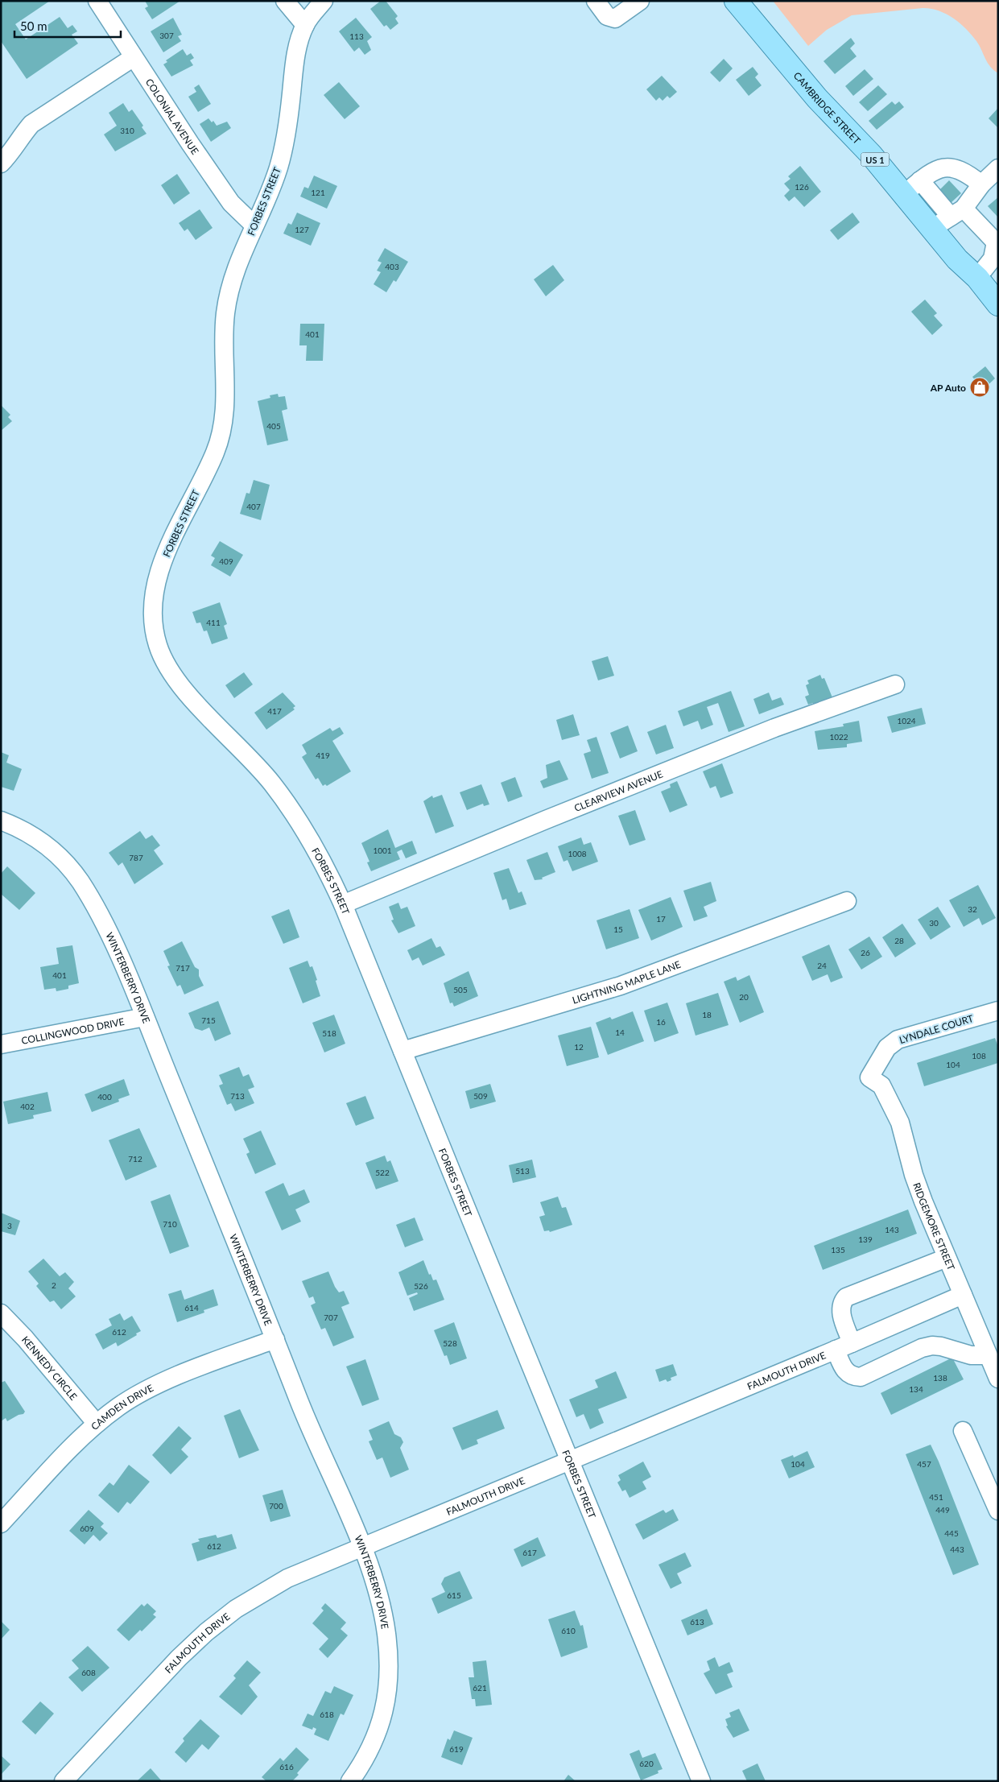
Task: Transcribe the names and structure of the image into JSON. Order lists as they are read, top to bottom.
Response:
{
  "streets": {
    "main road": ["CAMBRIDGE STREET", "US 1"],
    "street": [
      "COLONIAL AVENUE",
      "FORBES STREET",
      "CLEARVIEW AVENUE",
      "WINTERBERRY DRIVE",
      "LIGHTNING MAPLE LANE",
      "LYNDALE COURT",
      "COLLINGWOOD DRIVE",
      "RIDGEMORE STREET",
      "KENNEDY CIRCLE",
      "FALMOUTH DRIVE",
      "CAMDEN DRIVE"
    ]
  },
  "crossings": [
    ["COLONIAL AVENUE", "FORBES STREET"],
    ["FORBES STREET", "CLEARVIEW AVENUE"],
    ["FORBES STREET", "LIGHTNING MAPLE LANE"],
    ["FORBES STREET", "FALMOUTH DRIVE"],
    ["WINTERBERRY DRIVE", "COLLINGWOOD DRIVE"],
    ["WINTERBERRY DRIVE", "FALMOUTH DRIVE"],
    ["WINTERBERRY DRIVE", "CAMDEN DRIVE"],
    ["LYNDALE COURT", "RIDGEMORE STREET"],
    ["RIDGEMORE STREET", "FALMOUTH DRIVE"],
    ["KENNEDY CIRCLE", "CAMDEN DRIVE"]
  ],
  "places": {
    "shop": ["AP Auto"]
  },
  "house_numbers": [
    "307",
    "113",
    "310",
    "126",
    "121",
    "127",
    "403",
    "401",
    "405",
    "407",
    "409",
    "411",
    "417",
    "1024",
    "1022",
    "419",
    "1001",
    "1008",
    "787",
    "32",
    "17",
    "30",
    "15",
    "28",
    "26",
    "24",
    "717",
    "401",
    "505",
    "20",
    "18",
    "715",
    "16",
    "14",
    "518",
    "12",
    "108",
    "104",
    "713",
    "509",
    "400",
    "402",
    "712",
    "513",
    "522",
    "710",
    "3",
    "143",
    "139",
    "135",
    "2",
    "526",
    "614",
    "707",
    "612",
    "528",
    "138",
    "134",
    "104",
    "457",
    "451",
    "700",
    "449",
    "609",
    "445",
    "612",
    "443",
    "617",
    "615",
    "613",
    "610",
    "608",
    "621",
    "618",
    "619",
    "620",
    "616"
  ],
  "scale_bar": "50 m"
}
